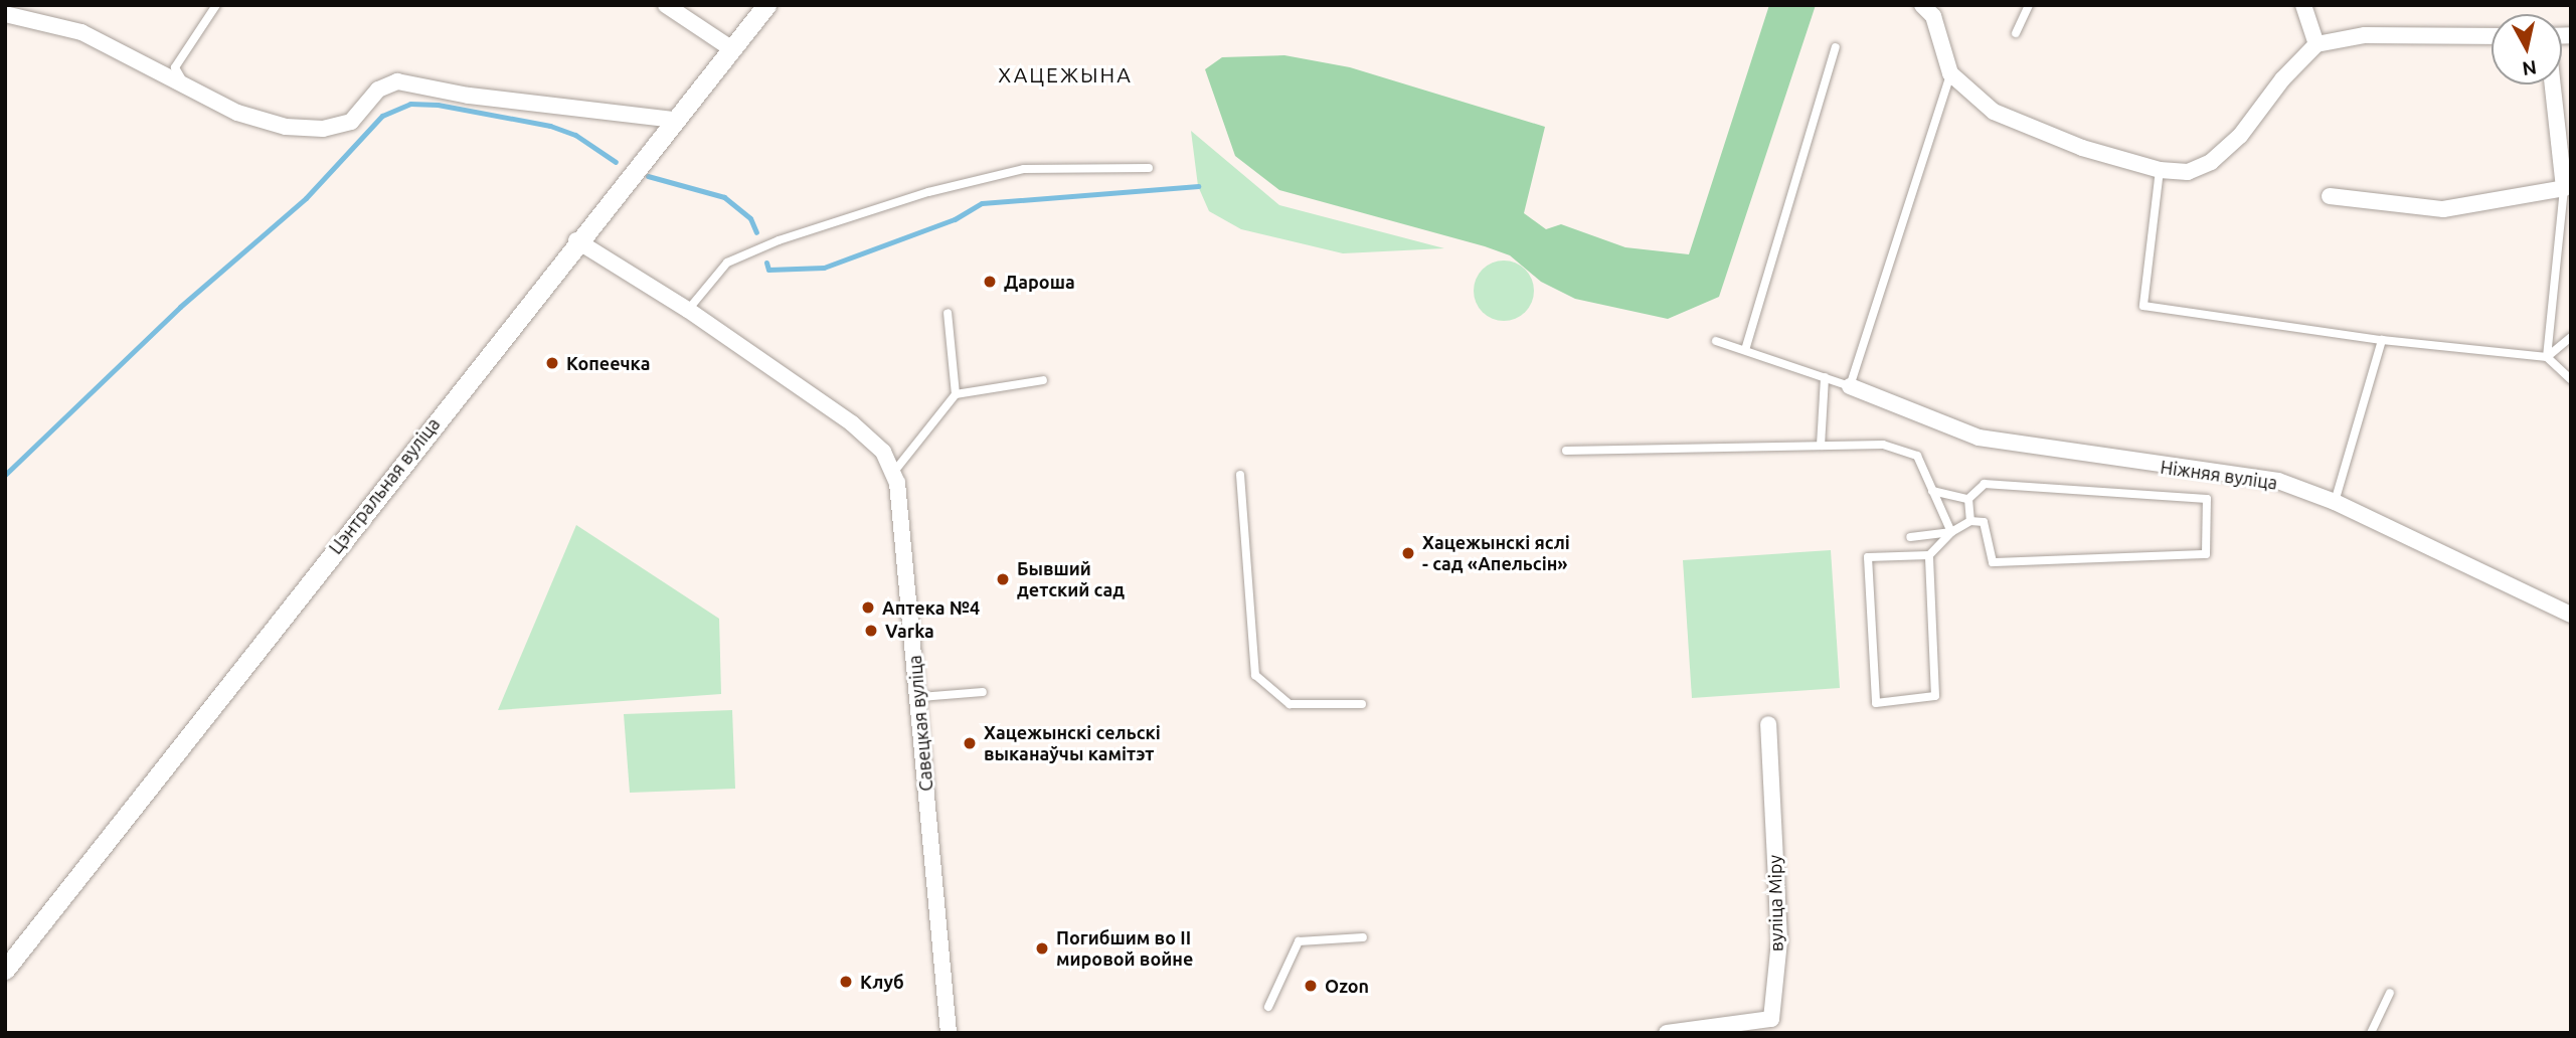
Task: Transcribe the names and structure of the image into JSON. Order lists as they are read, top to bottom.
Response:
{
  "streets": {
    "street": [
      "Ніжняя вуліца",
      "Цэнтральная вуліца",
      "Савецкая вуліца",
      "вуліца Міру"
    ]
  },
  "crossings": [
    ["Цэнтральная вуліца", "Савецкая вуліца"]
  ],
  "districts": ["ХАЦЕЖЫНА"],
  "places": [
    "Дароша",
    "Копеечка",
    "Хацежынскі яслі - сад «Апельсін»",
    "Бывший детский сад",
    "Аптека №4",
    "Varka",
    "Хацежынскі сельскі выканаўчы камітэт",
    "Погибшим во II мировой войне",
    "Клуб",
    "Ozon"
  ],
  "north": "bottom"
}
